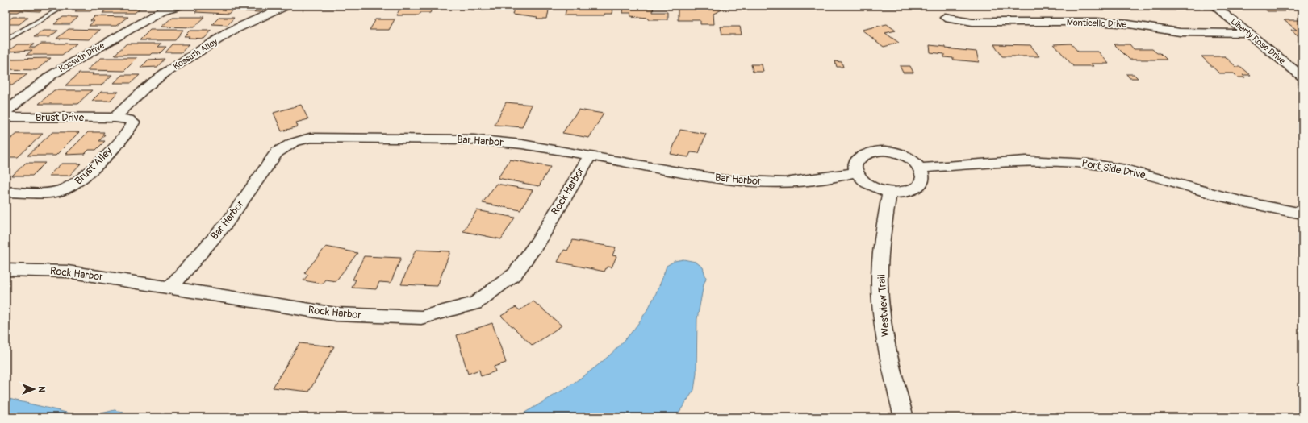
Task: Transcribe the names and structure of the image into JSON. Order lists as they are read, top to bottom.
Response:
{
  "streets": {
    "street": [
      "Monticello Drive",
      "Liberty Rose Drive",
      "Kossuth Alley",
      "Kossuth Drive",
      "Brust Drive",
      "Bar Harbor",
      "Brust Alley",
      "Port Side Drive",
      "Rock Harbor",
      "Westview Trail"
    ]
  },
  "crossings": [
    ["Monticello Drive", "Liberty Rose Drive"],
    ["Kossuth Alley", "Brust Drive"],
    ["Kossuth Alley", "Brust Alley"],
    ["Brust Drive", "Brust Alley"],
    ["Bar Harbor", "Port Side Drive"],
    ["Bar Harbor", "Rock Harbor"],
    ["Bar Harbor", "Westview Trail"],
    ["Port Side Drive", "Westview Trail"]
  ],
  "north": "right"
}
